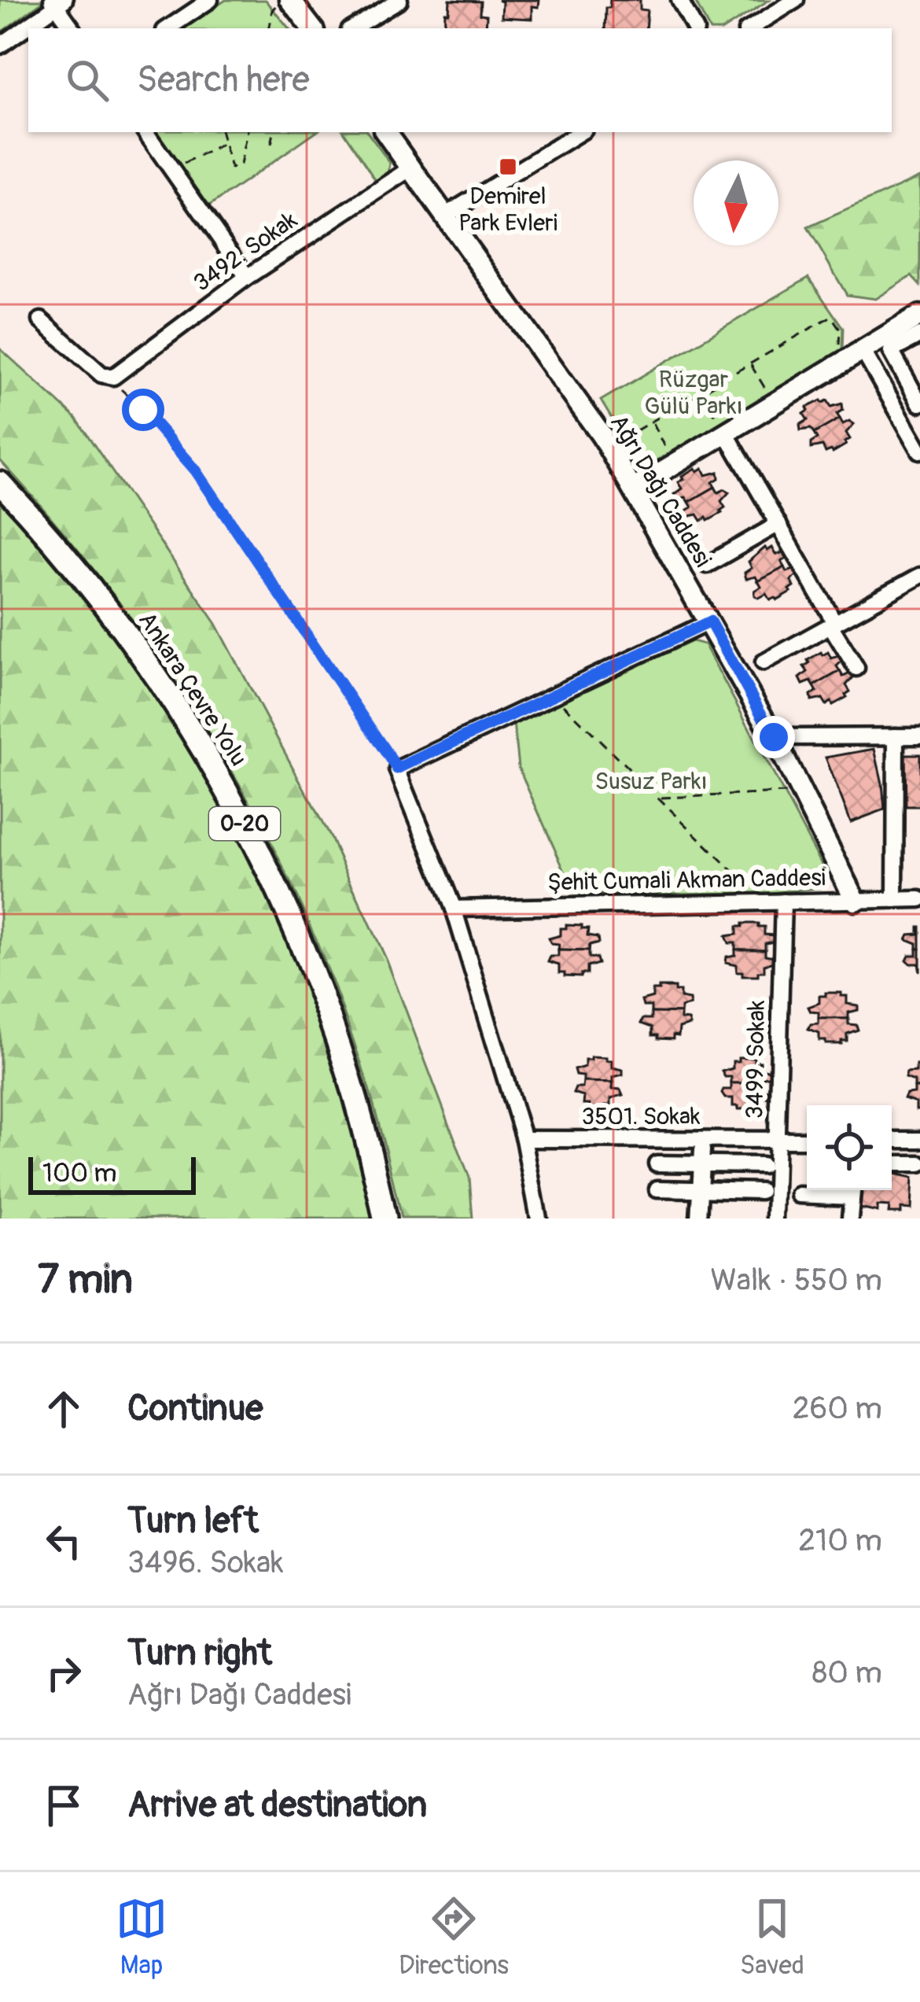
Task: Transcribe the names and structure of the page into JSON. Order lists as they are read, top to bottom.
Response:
{
  "streets": {
    "highway": ["Ankara Çevre Yolu", "O-20"],
    "main road": ["Ağrı Dağı Caddesi"],
    "street": [
      "3492. Sokak",
      "Şehit Cumali Akman Caddesi",
      "3499. Sokak",
      "3501. Sokak"
    ]
  },
  "crossings": [
    ["3492. Sokak", "Ağrı Dağı Caddesi"],
    ["Ağrı Dağı Caddesi", "Şehit Cumali Akman Caddesi"],
    ["Şehit Cumali Akman Caddesi", "3499. Sokak"],
    ["3499. Sokak", "3501. Sokak"]
  ],
  "parks": ["Rüzgar Gülü Parkı", "Susuz Parkı"],
  "places": {
    "transit": ["Demirel Park Evleri"]
  },
  "scale_bar": "100 m",
  "north": "bottom",
  "page": {
    "search": "Search here",
    "scale": "100 m",
    "heading": ["7 min", "Walk · 550 m"],
    "list": [
      ["Continue", "260 m"],
      ["Turn left", "3496. Sokak", "210 m"],
      ["Turn right", "Ağrı Dağı Caddesi", "80 m"],
      "Arrive at destination"
    ],
    "nav": ["Map", "Directions", "Saved"]
  }
}
